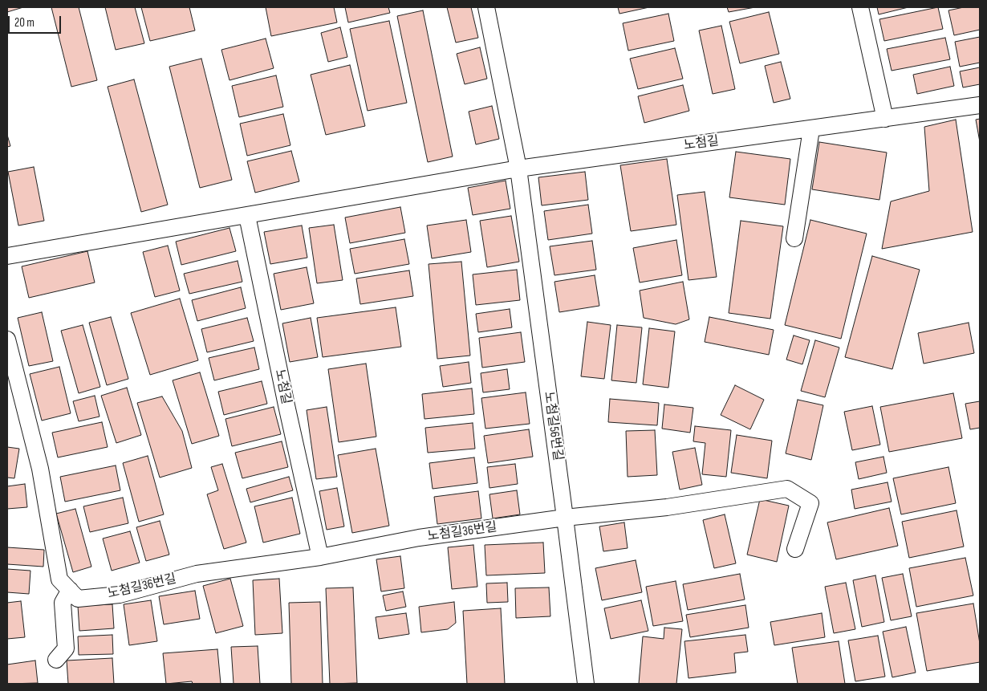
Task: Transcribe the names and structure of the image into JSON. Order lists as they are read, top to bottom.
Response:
{
  "streets": {
    "street": ["노첨길", "노첨길56번길", "노첨길36번길"]
  },
  "crossings": [
    ["노첨길", "노첨길56번길"],
    ["노첨길", "노첨길36번길"],
    ["노첨길56번길", "노첨길36번길"]
  ],
  "scale_bar": "20 m"
}
